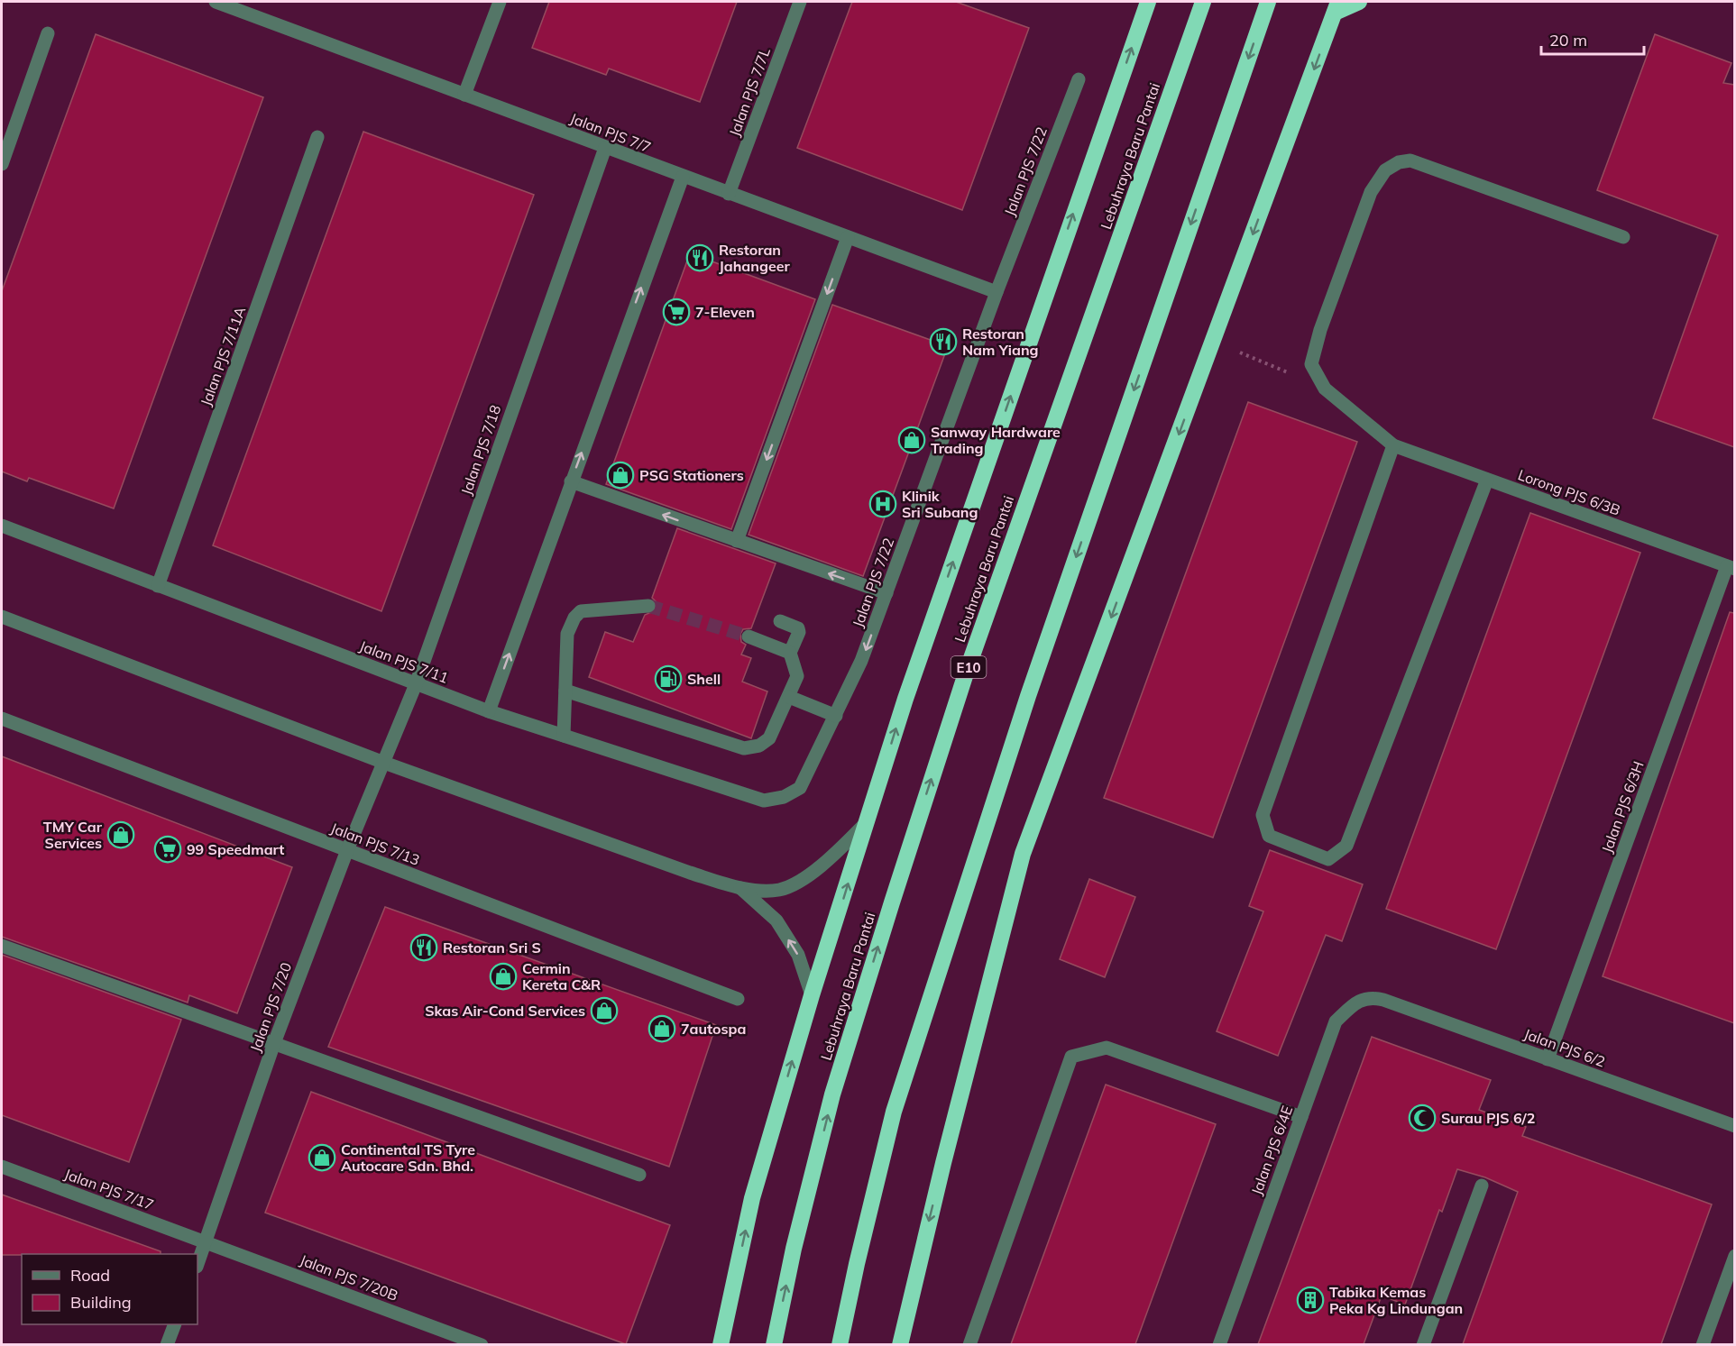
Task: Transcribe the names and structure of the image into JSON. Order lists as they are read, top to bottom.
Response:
{
  "streets": {
    "highway": ["Lebuhraya Baru Pantai", "E10"],
    "street": [
      "Jalan PJS 7/7L",
      "Jalan PJS 7/7",
      "Jalan PJS 7/22",
      "Jalan PJS 7/11A",
      "Jalan PJS 7/18",
      "Lorong PJS 6/3B",
      "Jalan PJS 7/11",
      "Jalan PJS 6/3H",
      "Jalan PJS 7/13",
      "Jalan PJS 7/20",
      "Jalan PJS 6/2",
      "Jalan PJS 6/4E",
      "Jalan PJS 7/17",
      "Jalan PJS 7/20B"
    ]
  },
  "crossings": [
    ["Jalan PJS 7/7L", "Jalan PJS 7/7"],
    ["Jalan PJS 7/7", "Jalan PJS 7/22"],
    ["Jalan PJS 7/7", "Jalan PJS 7/18"],
    ["Jalan PJS 7/22", "Jalan PJS 7/11"],
    ["Jalan PJS 7/11A", "Jalan PJS 7/11"],
    ["Jalan PJS 7/18", "Jalan PJS 7/11"],
    ["Jalan PJS 7/18", "Jalan PJS 7/20"],
    ["Lorong PJS 6/3B", "Jalan PJS 6/3H"],
    ["Jalan PJS 6/3H", "Jalan PJS 6/2"],
    ["Jalan PJS 7/13", "Jalan PJS 7/20"],
    ["Jalan PJS 7/20", "Jalan PJS 7/17"],
    ["Jalan PJS 7/20", "Jalan PJS 7/20B"],
    ["Jalan PJS 6/2", "Jalan PJS 6/4E"],
    ["Jalan PJS 7/17", "Jalan PJS 7/20B"]
  ],
  "places": {
    "restaurant": ["Restoran Jahangeer", "Restoran Nam Yiang", "Restoran Sri S"],
    "supermarket": ["7-Eleven", "99 Speedmart"],
    "shop": [
      "Sanway Hardware Trading",
      "PSG Stationers",
      "TMY Car Services",
      "Cermin Kereta C&R",
      "Skas Air-Cond Services",
      "7autospa",
      "Continental TS Tyre Autocare Sdn. Bhd."
    ],
    "hospital": ["Klinik Sri Subang"],
    "fuel station": ["Shell"],
    "mosque": ["Surau PJS 6/2"],
    "building": ["Tabika Kemas Peka Kg Lindungan"]
  },
  "legend": ["Road", "Building"],
  "scale_bar": "20 m"
}
